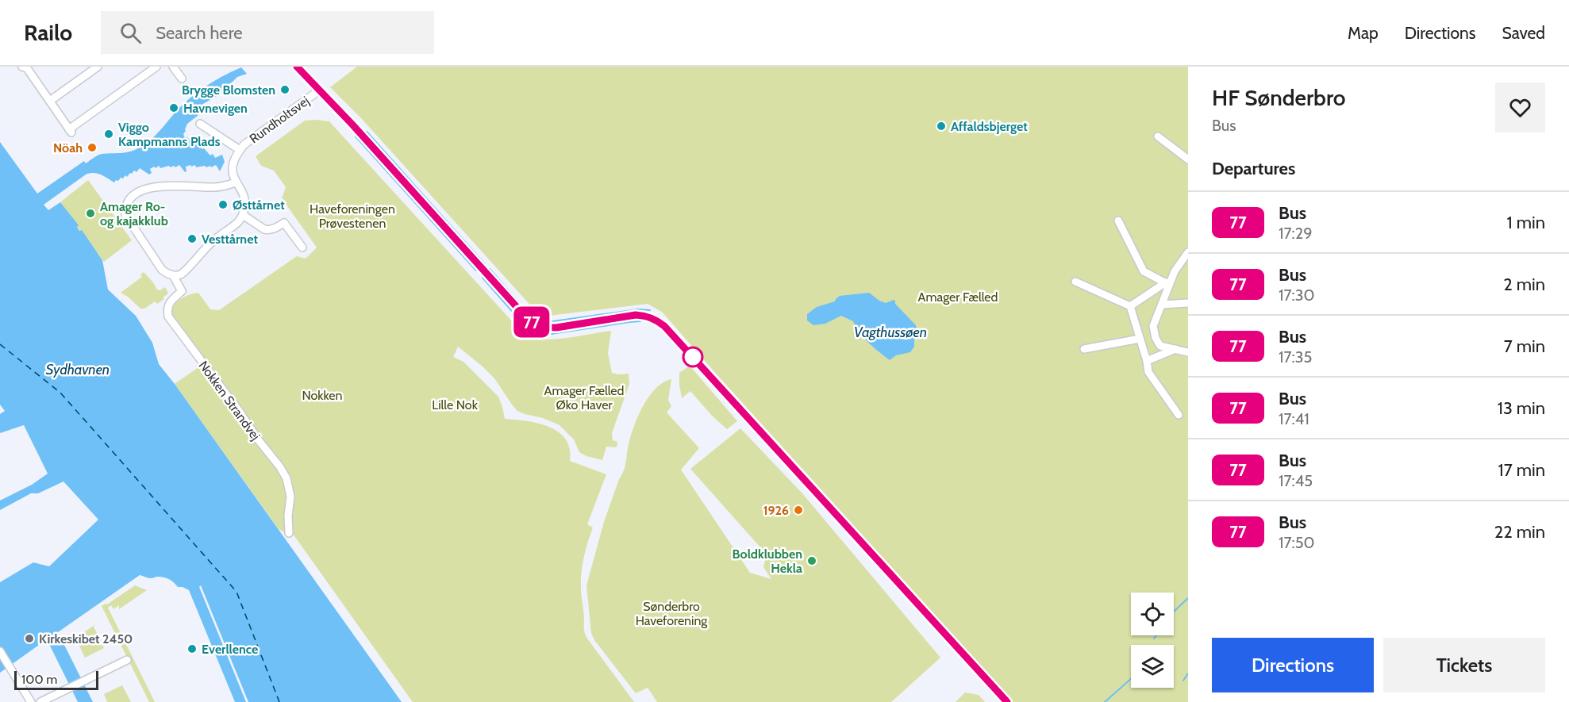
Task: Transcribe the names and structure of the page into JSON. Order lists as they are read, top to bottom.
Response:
{
  "streets": {
    "street": ["Rundholtsvej", "Nokken Strandvej"]
  },
  "water": ["Vagthussøen", "Sydhavnen"],
  "parks": [
    "Haveforeningen Prøvestenen",
    "Amager Fælled",
    "Amager Fælled Øko Haver",
    "Nokken",
    "Lille Nok",
    "Sønderbro Haveforening"
  ],
  "places": [
    "Brygge Blomsten",
    "Havnevigen",
    "Affaldsbjerget",
    "Viggo Kampmanns Plads",
    "Nöah",
    "Østtårnet",
    "Amager Ro- og kajakklub",
    "Vesttårnet",
    "1926",
    "Boldklubben Hekla",
    "Kirkeskibet 2450",
    "Everllence"
  ],
  "lines": ["bus line 77"],
  "scale_bar": "100 m",
  "page": {
    "header": "Railo",
    "search": "Search here",
    "nav": ["Map", "Directions", "Saved"],
    "on_map": "77",
    "heading": [
      ["HF Sønderbro", "Bus"],
      "Departures"
    ],
    "list": [
      {
        "mark": "77",
        "name": "Bus",
        "note": "17:29",
        "value": "1 min"
      },
      {
        "mark": "77",
        "name": "Bus",
        "note": "17:30",
        "value": "2 min"
      },
      {
        "mark": "77",
        "name": "Bus",
        "note": "17:35",
        "value": "7 min"
      },
      {
        "mark": "77",
        "name": "Bus",
        "note": "17:41",
        "value": "13 min"
      },
      {
        "mark": "77",
        "name": "Bus",
        "note": "17:45",
        "value": "17 min"
      },
      {
        "mark": "77",
        "name": "Bus",
        "note": "17:50",
        "value": "22 min"
      }
    ],
    "buttons": ["Directions", "Tickets"],
    "scale": "100 m"
  }
}
